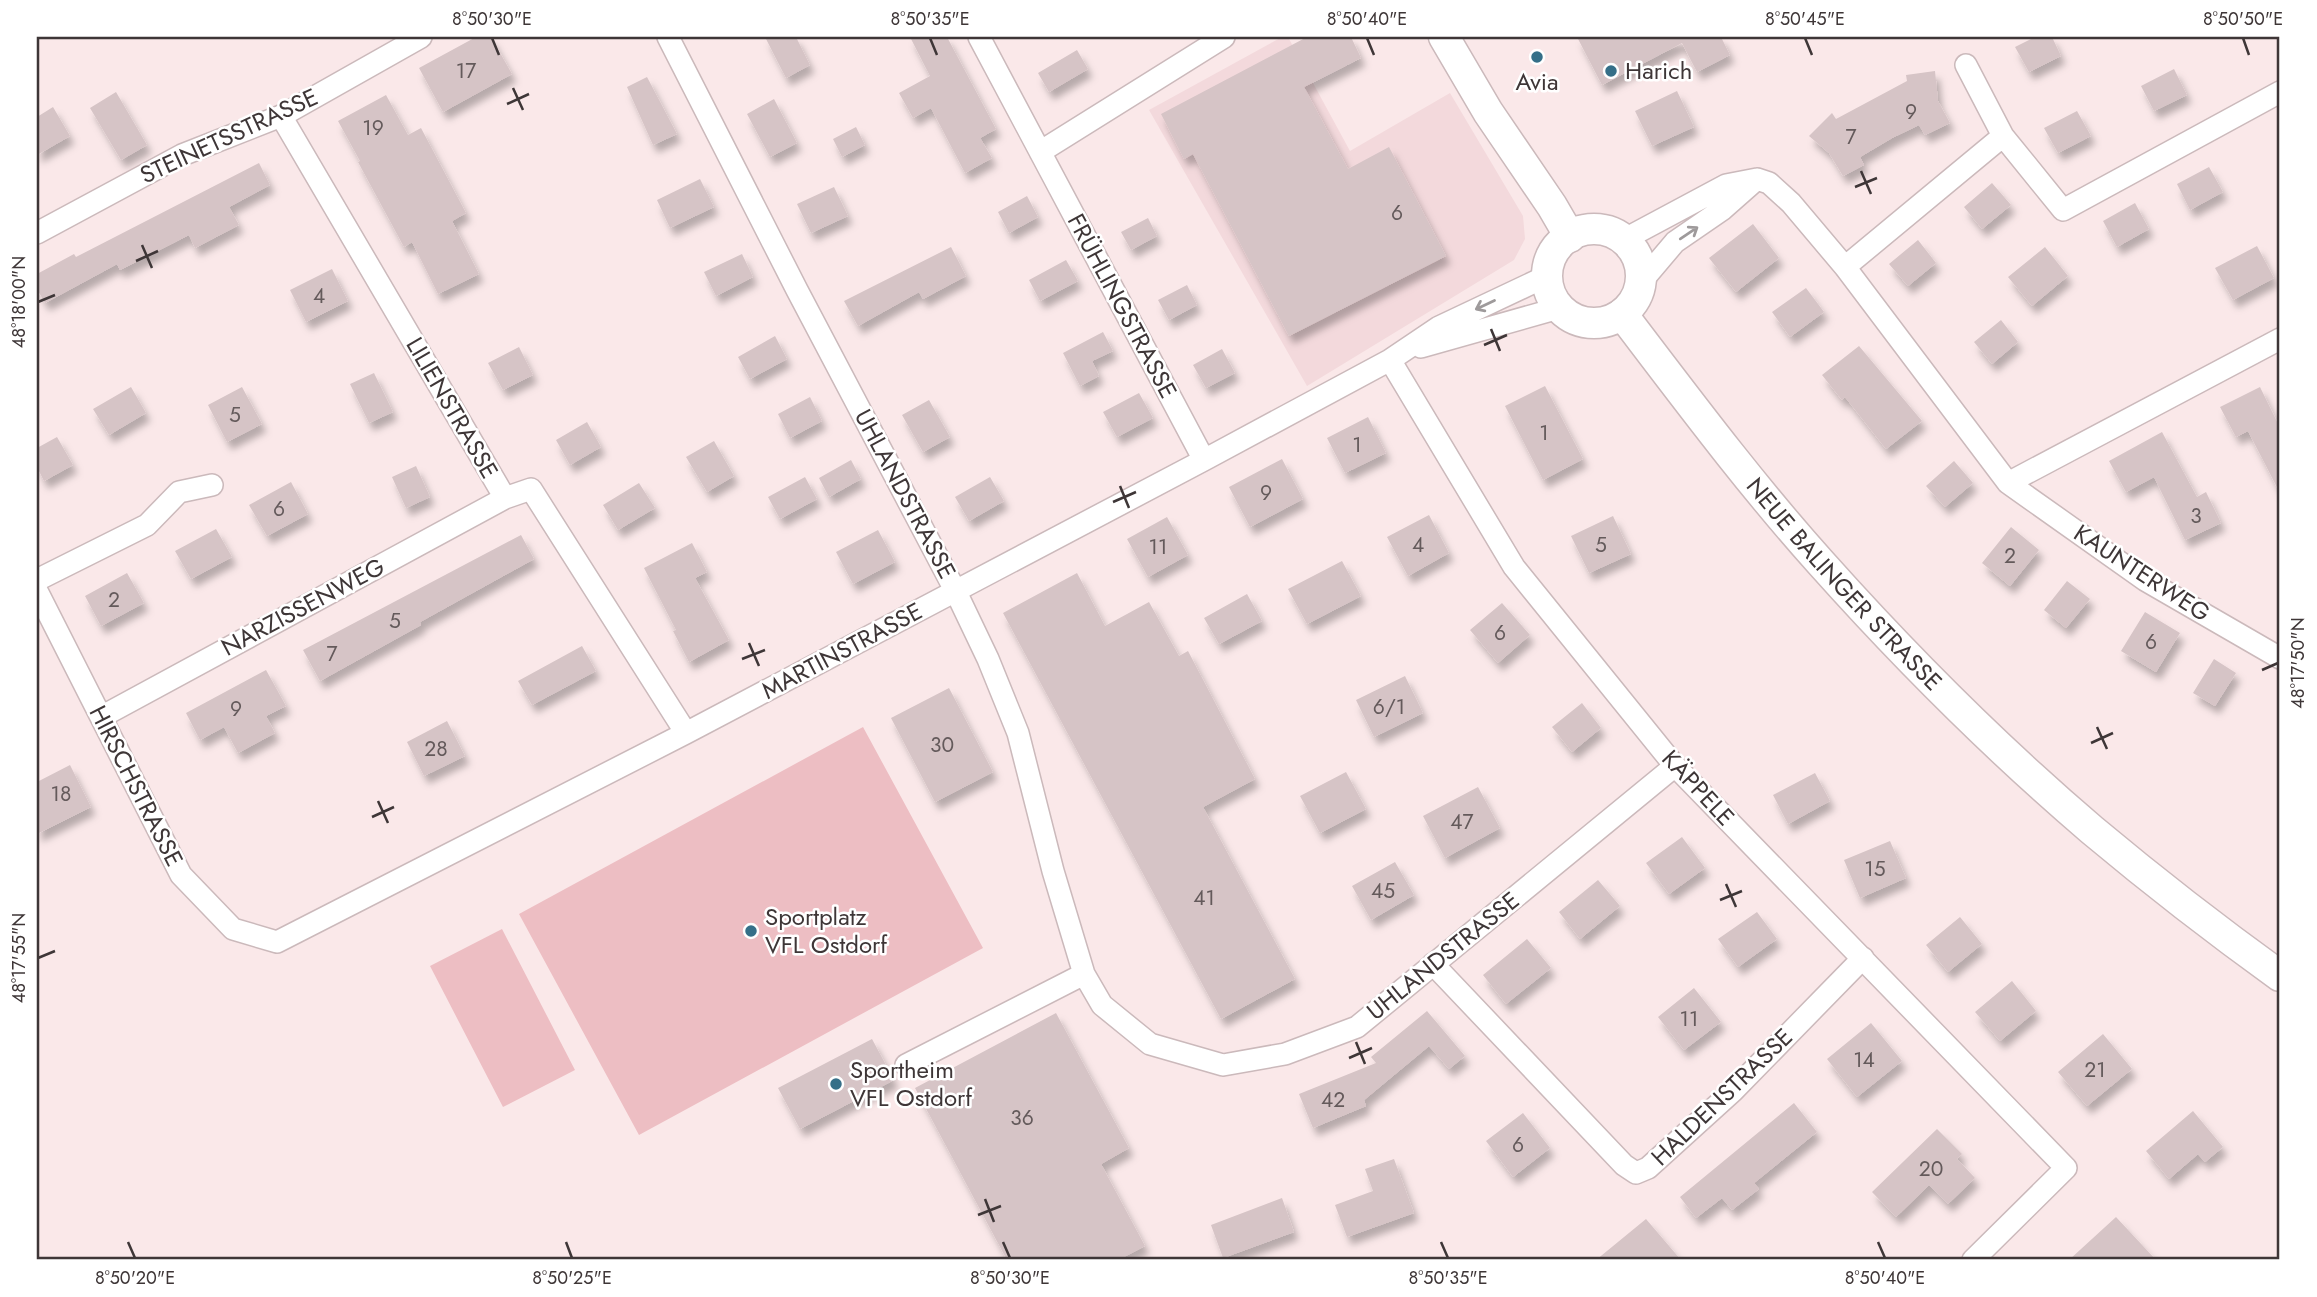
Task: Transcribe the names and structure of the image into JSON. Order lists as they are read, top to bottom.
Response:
{
  "streets": {
    "main road": ["NEUE BALINGER STRASSE"],
    "street": [
      "STEINETSSTRASSE",
      "FRÜHLINGSTRASSE",
      "LILIENSTRASSE",
      "UHLANDSTRASSE",
      "KAUNTERWEG",
      "NARZISSENWEG",
      "MARTINSTRASSE",
      "HIRSCHSTRASSE",
      "KÄPPELE",
      "HALDENSTRASSE"
    ]
  },
  "crossings": [
    ["STEINETSSTRASSE", "LILIENSTRASSE"],
    ["FRÜHLINGSTRASSE", "MARTINSTRASSE"],
    ["LILIENSTRASSE", "NARZISSENWEG"],
    ["LILIENSTRASSE", "MARTINSTRASSE"],
    ["UHLANDSTRASSE", "MARTINSTRASSE"],
    ["UHLANDSTRASSE", "KÄPPELE"],
    ["UHLANDSTRASSE", "HALDENSTRASSE"],
    ["NEUE BALINGER STRASSE", "MARTINSTRASSE"],
    ["NARZISSENWEG", "HIRSCHSTRASSE"],
    ["MARTINSTRASSE", "HIRSCHSTRASSE"],
    ["MARTINSTRASSE", "KÄPPELE"],
    ["KÄPPELE", "HALDENSTRASSE"]
  ],
  "places": [
    "Avia",
    "Harich",
    "Sportplatz VFL Ostdorf",
    "Sportheim VFL Ostdorf"
  ],
  "house_numbers": [
    "17",
    "9",
    "19",
    "7",
    "6",
    "4",
    "5",
    "1",
    "1",
    "9",
    "6",
    "3",
    "4",
    "5",
    "11",
    "2",
    "2",
    "5",
    "6",
    "6",
    "7",
    "6/1",
    "9",
    "30",
    "28",
    "18",
    "47",
    "15",
    "45",
    "41",
    "11",
    "14",
    "21",
    "42",
    "36",
    "6",
    "20"
  ],
  "coordinates": [
    "8°50'30\"E",
    "8°50'35\"E",
    "8°50'40\"E",
    "8°50'45\"E",
    "8°50'50\"E",
    "48°18'00\"N",
    "48°17'50\"N",
    "48°17'55\"N",
    "8°50'20\"E",
    "8°50'25\"E"
  ]
}
